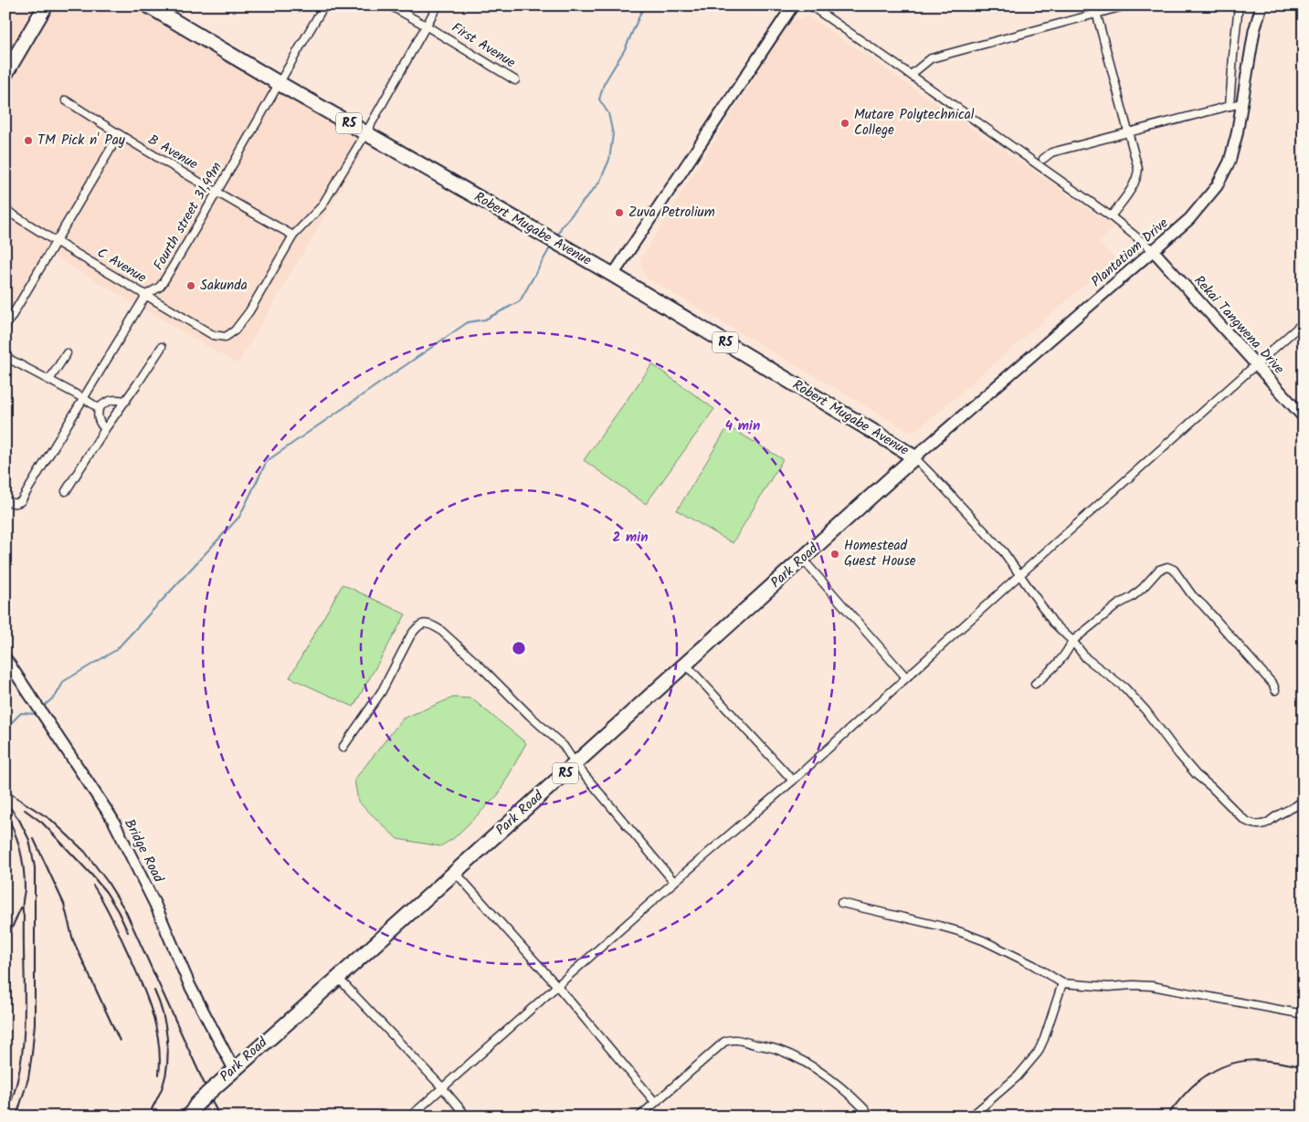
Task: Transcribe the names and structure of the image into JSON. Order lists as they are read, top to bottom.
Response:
{
  "streets": {
    "highway": ["R5", "Robert Mugabe Avenue", "Park Road"],
    "street": [
      "First Avenue",
      "B Avenue",
      "Fourth street 31,49m",
      "Plantatiom Drive",
      "C Avenue",
      "Rekai Tangwena Drive",
      "Bridge Road"
    ]
  },
  "crossings": [
    ["B Avenue", "Fourth street 31,49m"],
    ["B Avenue", "C Avenue"],
    ["Fourth street 31,49m", "Robert Mugabe Avenue"],
    ["Fourth street 31,49m", "C Avenue"],
    ["Robert Mugabe Avenue", "Plantatiom Drive"],
    ["Robert Mugabe Avenue", "Park Road"],
    ["Plantatiom Drive", "Rekai Tangwena Drive"],
    ["Plantatiom Drive", "Park Road"],
    ["Park Road", "Bridge Road"]
  ],
  "places": [
    "Mutare Polytechnical College",
    "TM Pick n' Pay",
    "Zuva Petrolium",
    "Sakunda",
    "Homestead Guest House"
  ],
  "rings": ["4 min", "2 min"]
}
